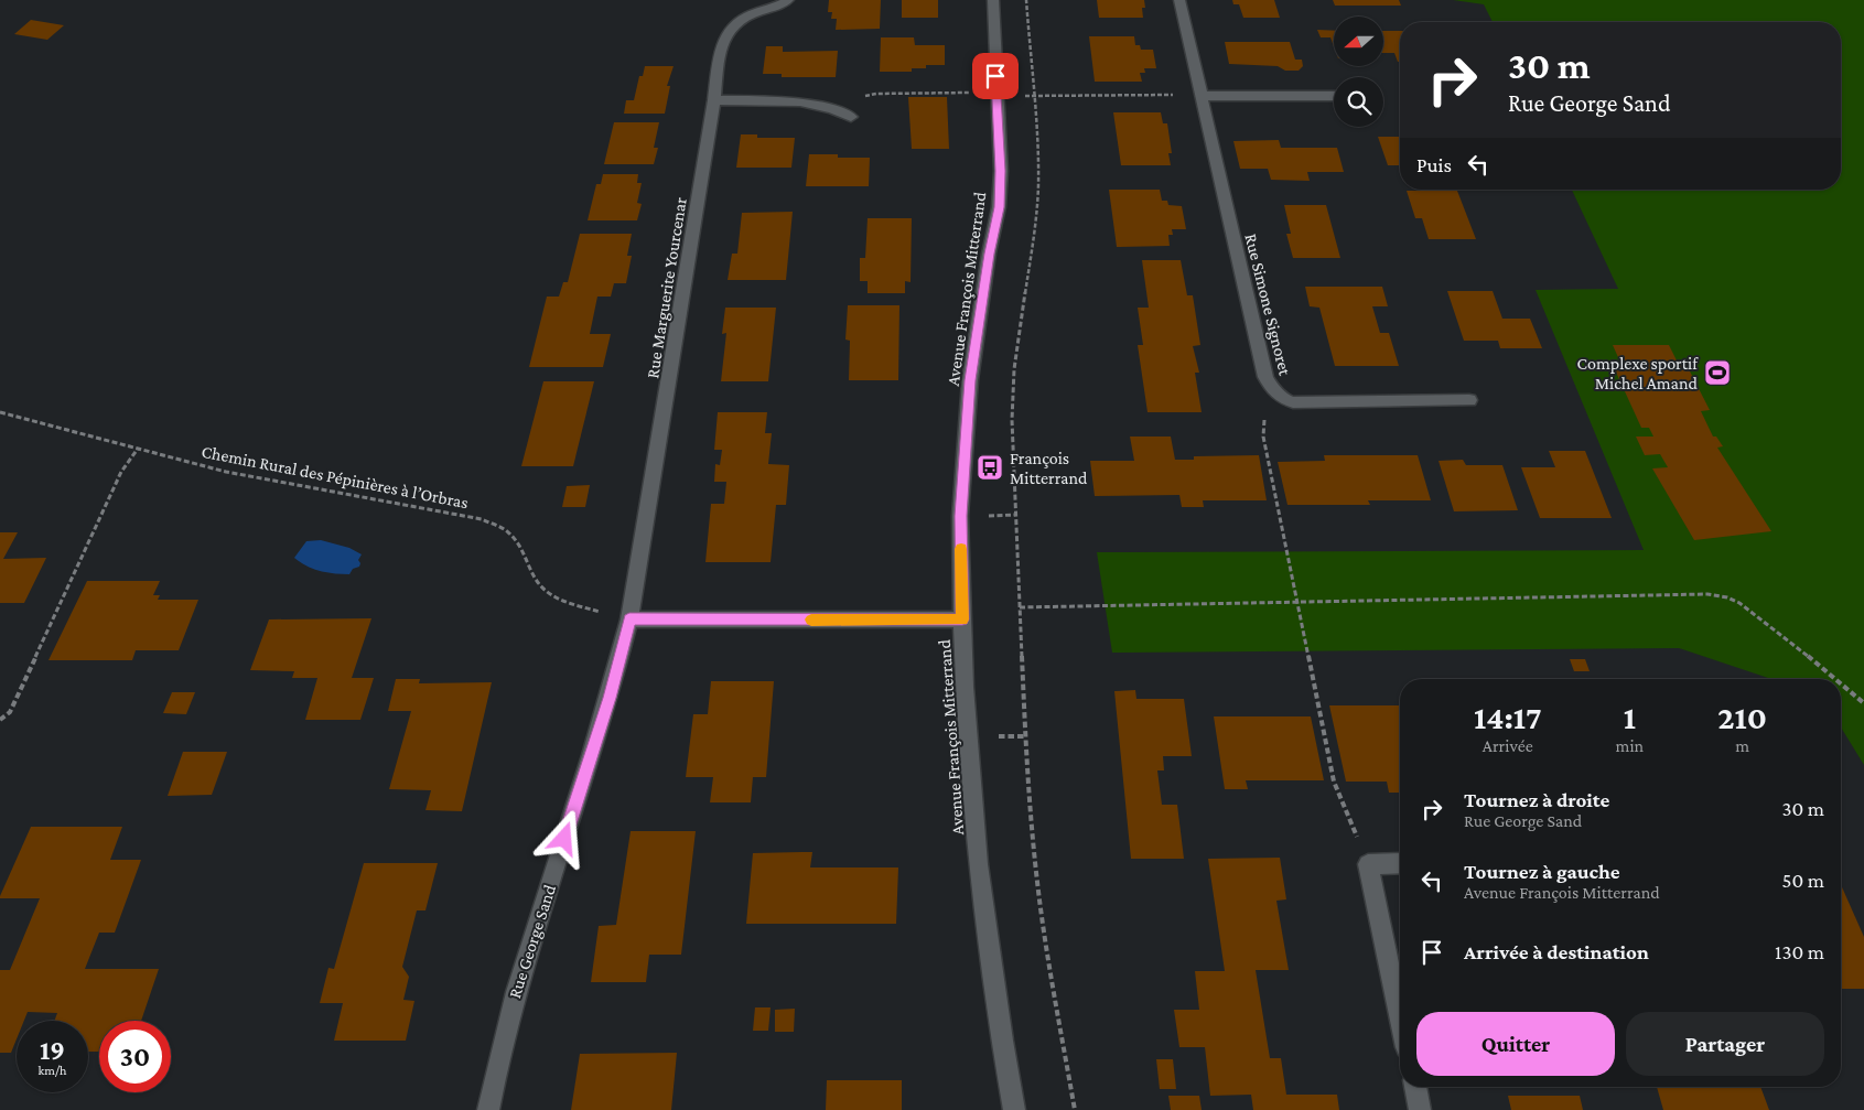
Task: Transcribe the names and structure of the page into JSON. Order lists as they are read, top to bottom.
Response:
{
  "streets": {
    "street": [
      "Rue Marguerite Yourcenar",
      "Avenue François Mitterrand",
      "Rue Simone Signoret",
      "Rue George Sand"
    ],
    "path": ["Chemin Rural des Pépinières à l’Orbras"]
  },
  "crossings": [
    ["Rue Marguerite Yourcenar", "Chemin Rural des Pépinières à l’Orbras"],
    ["Rue Marguerite Yourcenar", "Rue George Sand"],
    ["Chemin Rural des Pépinières à l’Orbras", "Rue George Sand"]
  ],
  "places": {
    "sports": ["Complexe sportif Michel Amand"],
    "bus stop": ["François Mitterrand"]
  },
  "north": "left",
  "page": {
    "turn": ["30 m", "Rue George Sand"],
    "then": "Puis",
    "eta": [
      "14:17",
      "Arrivée",
      "1",
      "min",
      "210",
      "m"
    ],
    "list": [
      {
        "name": "Tournez à droite",
        "note": "Rue George Sand",
        "value": "30 m"
      },
      {
        "name": "Tournez à gauche",
        "note": "Avenue François Mitterrand",
        "value": "50 m"
      },
      {
        "name": "Arrivée à destination",
        "value": "130 m"
      }
    ],
    "buttons": ["Quitter", "Partager"],
    "speed": "19 km/h",
    "limit": "30"
  }
}
